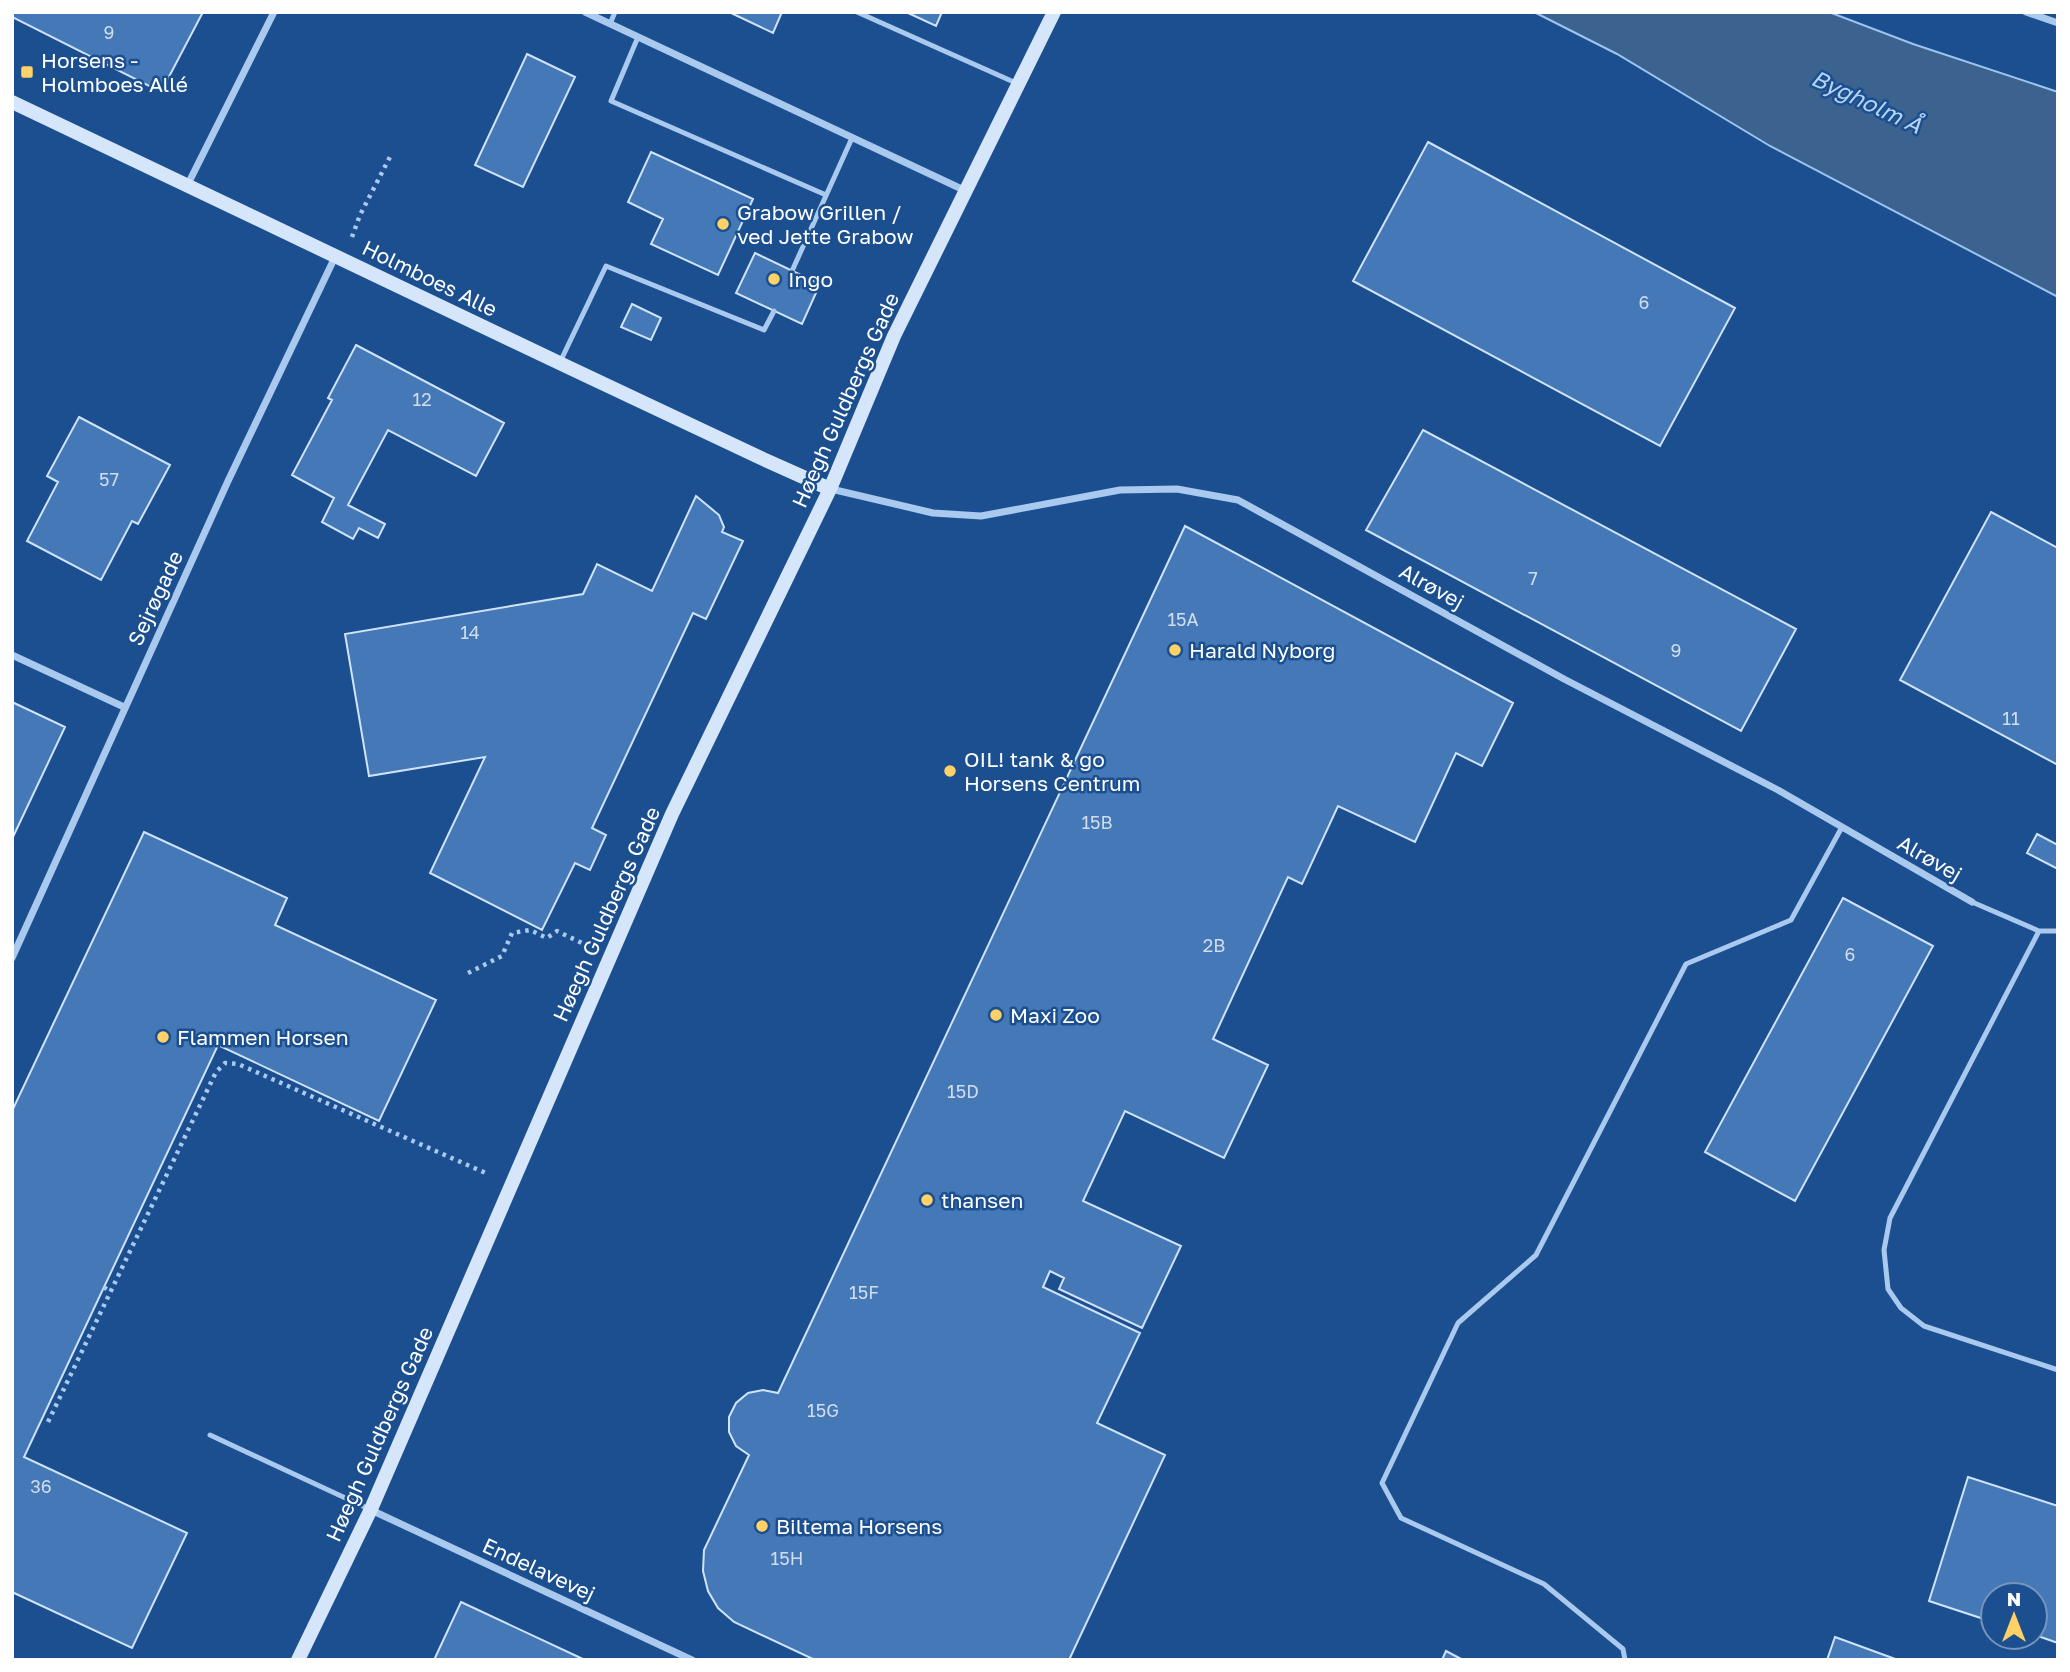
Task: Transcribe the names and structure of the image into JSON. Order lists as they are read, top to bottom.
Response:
{
  "streets": {
    "street": [
      "Holmboes Alle",
      "Høegh Guldbergs Gade",
      "Alrøvej",
      "Sejrøgade",
      "Endelavevej"
    ]
  },
  "crossings": [
    ["Holmboes Alle", "Høegh Guldbergs Gade"],
    ["Holmboes Alle", "Alrøvej"],
    ["Holmboes Alle", "Sejrøgade"],
    ["Høegh Guldbergs Gade", "Alrøvej"],
    ["Høegh Guldbergs Gade", "Endelavevej"]
  ],
  "water": ["Bygholm Å"],
  "places": {
    "transit": ["Horsens - Holmboes Allé"],
    "other": [
      "Grabow Grillen / ved Jette Grabow",
      "Ingo",
      "Harald Nyborg",
      "OIL! tank & go Horsens Centrum",
      "Maxi Zoo",
      "Flammen Horsen",
      "thansen",
      "Biltema Horsens"
    ]
  },
  "house_numbers": [
    "9",
    "6",
    "12",
    "57",
    "7",
    "15A",
    "14",
    "9",
    "11",
    "15B",
    "2B",
    "6",
    "15D",
    "15F",
    "15G",
    "36",
    "15H"
  ],
  "north": "top"
}
